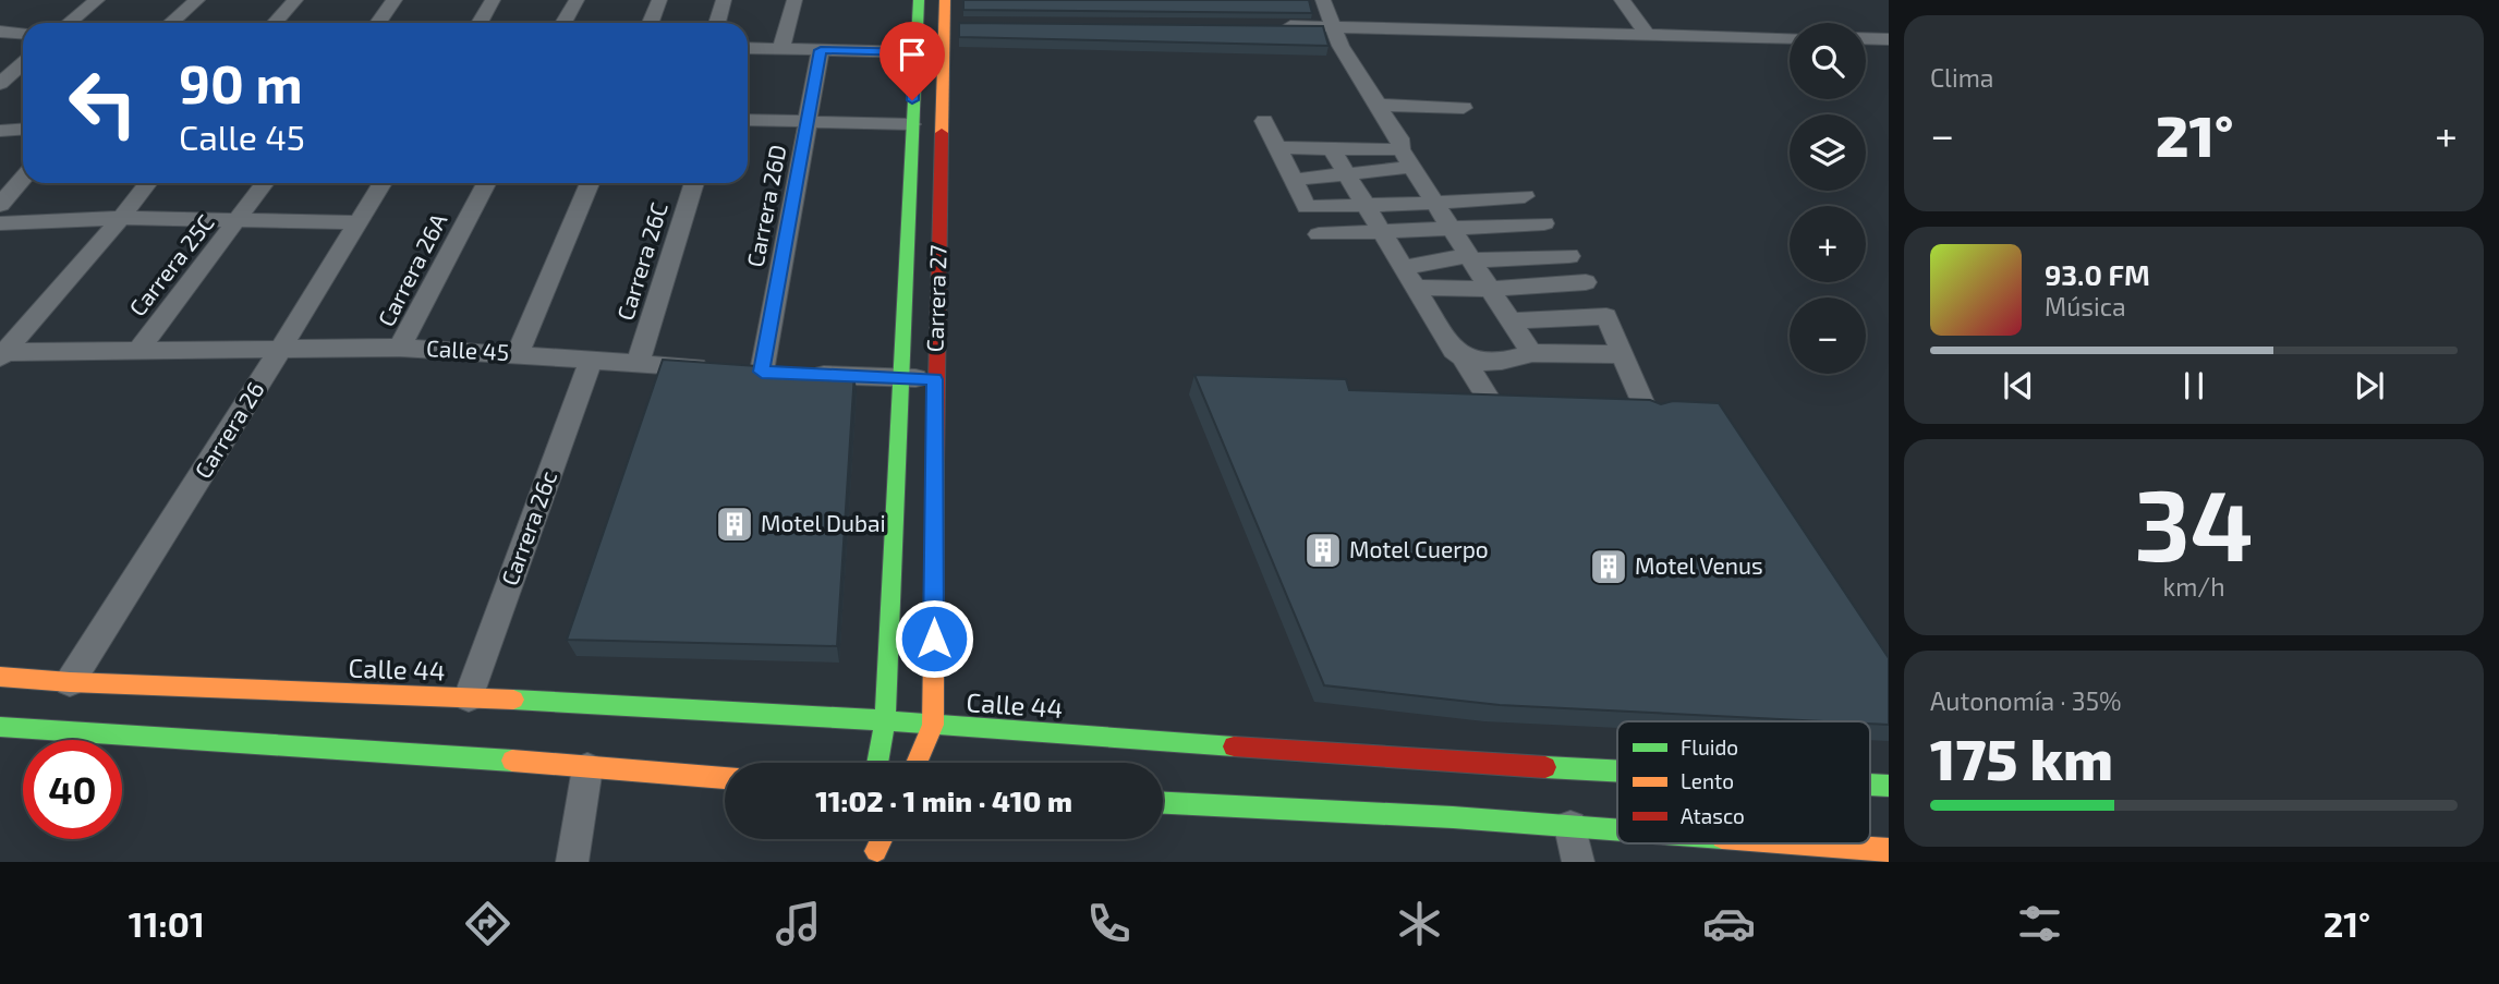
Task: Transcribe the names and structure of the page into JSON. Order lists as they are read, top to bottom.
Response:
{
  "streets": {
    "main road": ["Carrera 27", "Calle 44"],
    "street": [
      "Carrera 26D",
      "Carrera 26C",
      "Carrera 25C",
      "Carrera 26A",
      "Calle 45",
      "Carrera 26",
      "Carrera 26c"
    ]
  },
  "crossings": [
    ["Carrera 26D", "Calle 45"],
    ["Carrera 26C", "Calle 45"],
    ["Carrera 25C", "Calle 45"],
    ["Carrera 26A", "Calle 45"],
    ["Carrera 27", "Calle 45"],
    ["Carrera 27", "Calle 44"],
    ["Calle 45", "Carrera 26"],
    ["Calle 45", "Carrera 26c"],
    ["Carrera 26", "Calle 44"],
    ["Carrera 26c", "Calle 44"]
  ],
  "places": {
    "building": ["Motel Dubai", "Motel Cuerpo", "Motel Venus"]
  },
  "legend": ["Fluido", "Lento", "Atasco"],
  "page": {
    "tile": [
      "Clima",
      ["34", "km/h"],
      ["Autonomía · 35%", "175 km"]
    ],
    "map_buttons": ["+", "−"],
    "turn": ["90 m", "Calle 45"],
    "heat": ["−", "21°", "+"],
    "song": ["93.0 FM", "Música"],
    "limit": "40",
    "trip": "11:02 · 1 min · 410 m",
    "tabs": ["11:01", "21°"]
  }
}
